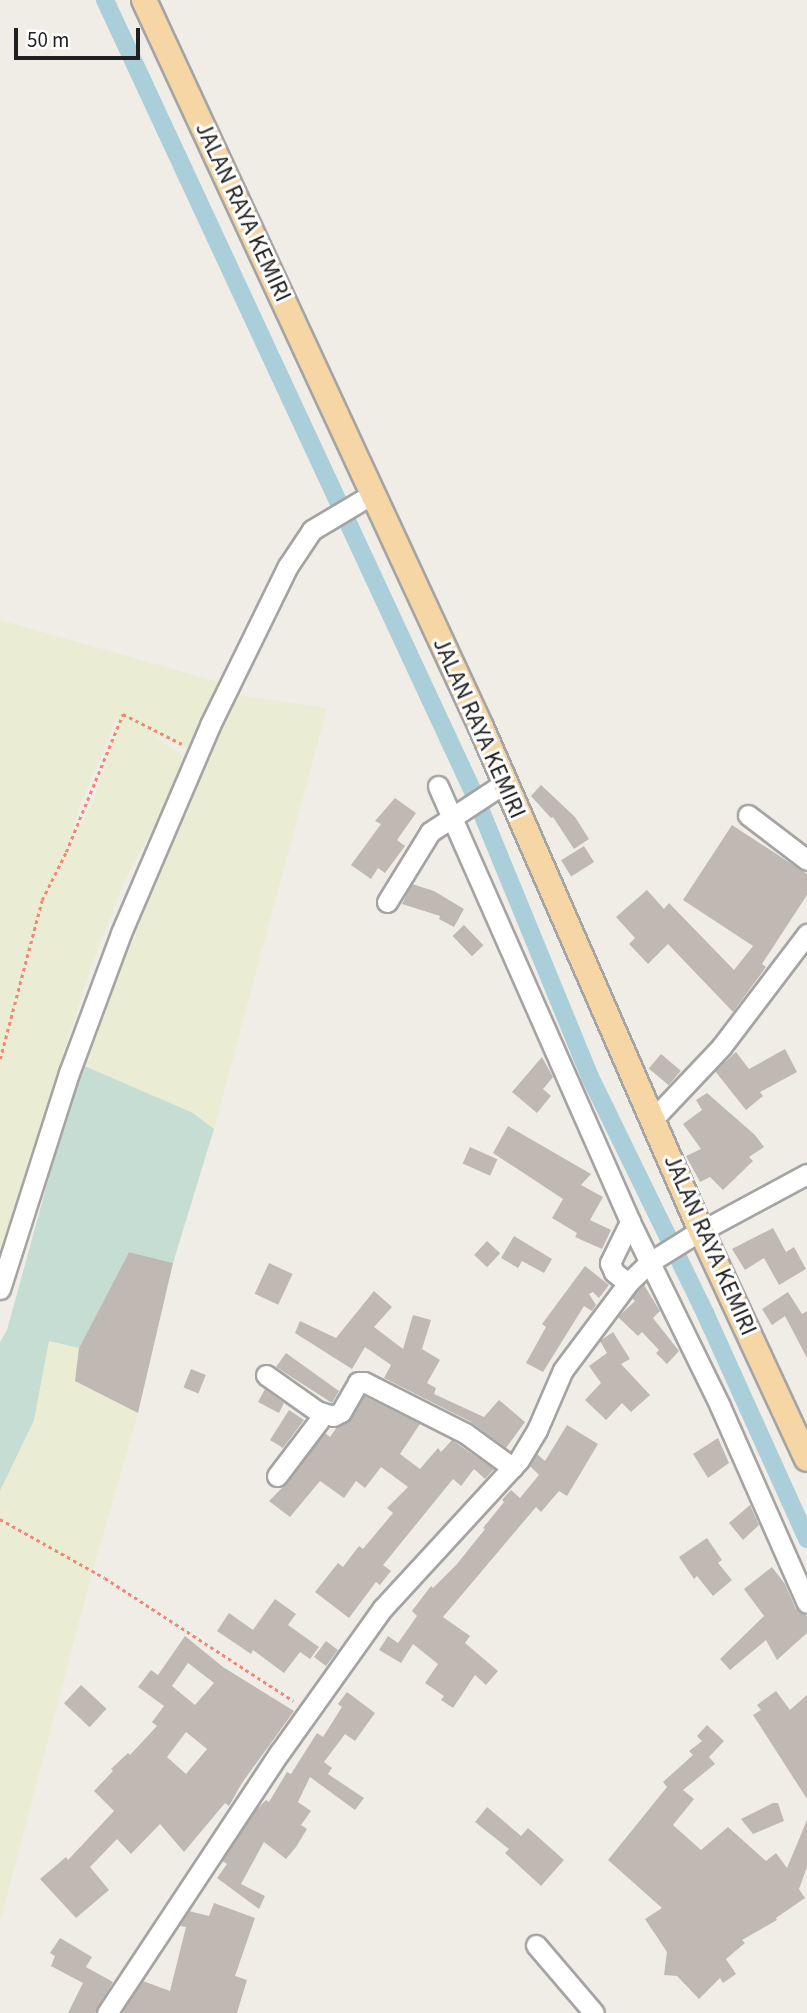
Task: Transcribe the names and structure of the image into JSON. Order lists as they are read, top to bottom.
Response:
{
  "streets": {
    "main road": ["JALAN RAYA KEMIRI"]
  },
  "scale_bar": "50 m"
}
